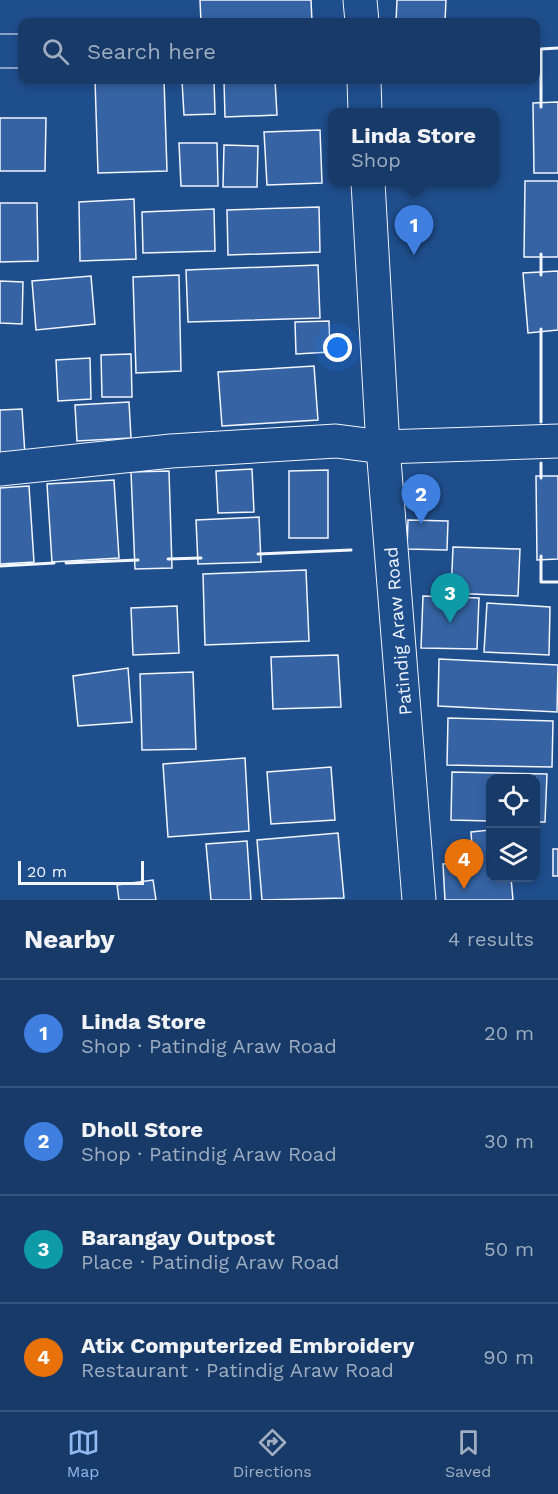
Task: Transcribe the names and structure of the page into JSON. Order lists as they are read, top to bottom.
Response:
{
  "streets": {
    "main road": ["Patindig Araw Road"]
  },
  "scale_bar": "20 m",
  "page": {
    "search": "Search here",
    "popup": ["Linda Store", "Shop"],
    "pins": [
      "1",
      "2",
      "3",
      "4"
    ],
    "scale": "20 m",
    "heading": ["Nearby", "4 results"],
    "list": [
      {
        "mark": "1",
        "name": "Linda Store",
        "note": "Shop · Patindig Araw Road",
        "value": "20 m"
      },
      {
        "mark": "2",
        "name": "Dholl Store",
        "note": "Shop · Patindig Araw Road",
        "value": "30 m"
      },
      {
        "mark": "3",
        "name": "Barangay Outpost",
        "note": "Place · Patindig Araw Road",
        "value": "50 m"
      },
      {
        "mark": "4",
        "name": "Atix Computerized Embroidery",
        "note": "Restaurant · Patindig Araw Road",
        "value": "90 m"
      }
    ],
    "nav": ["Map", "Directions", "Saved"]
  }
}
